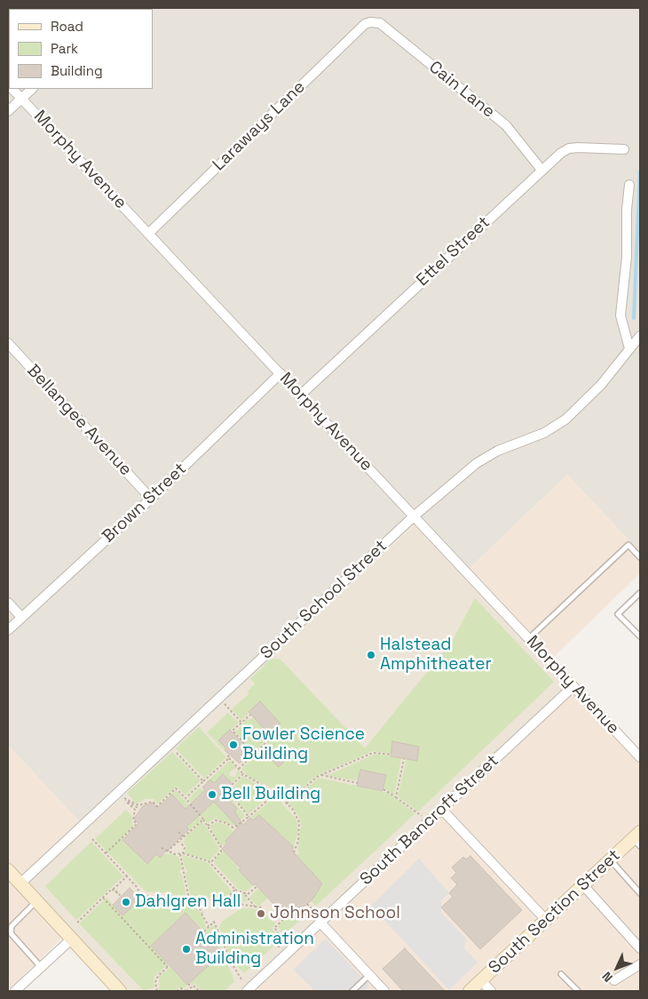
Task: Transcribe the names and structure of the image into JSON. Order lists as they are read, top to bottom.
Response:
{
  "streets": {
    "street": [
      "Cain Lane",
      "Laraways Lane",
      "Morphy Avenue",
      "Ettel Street",
      "Bellangee Avenue",
      "Brown Street",
      "South School Street",
      "South Bancroft Street",
      "South Section Street"
    ]
  },
  "crossings": [
    ["Cain Lane", "Laraways Lane"],
    ["Cain Lane", "Ettel Street"],
    ["Laraways Lane", "Morphy Avenue"],
    ["Morphy Avenue", "Ettel Street"],
    ["Morphy Avenue", "Brown Street"],
    ["Morphy Avenue", "South School Street"],
    ["Morphy Avenue", "South Bancroft Street"],
    ["Bellangee Avenue", "Brown Street"]
  ],
  "places": [
    "Halstead Amphitheater",
    "Fowler Science Building",
    "Bell Building",
    "Dahlgren Hall",
    "Johnson School",
    "Administration Building"
  ],
  "legend": ["Road", "Park", "Building"],
  "north": "bottom left"
}
